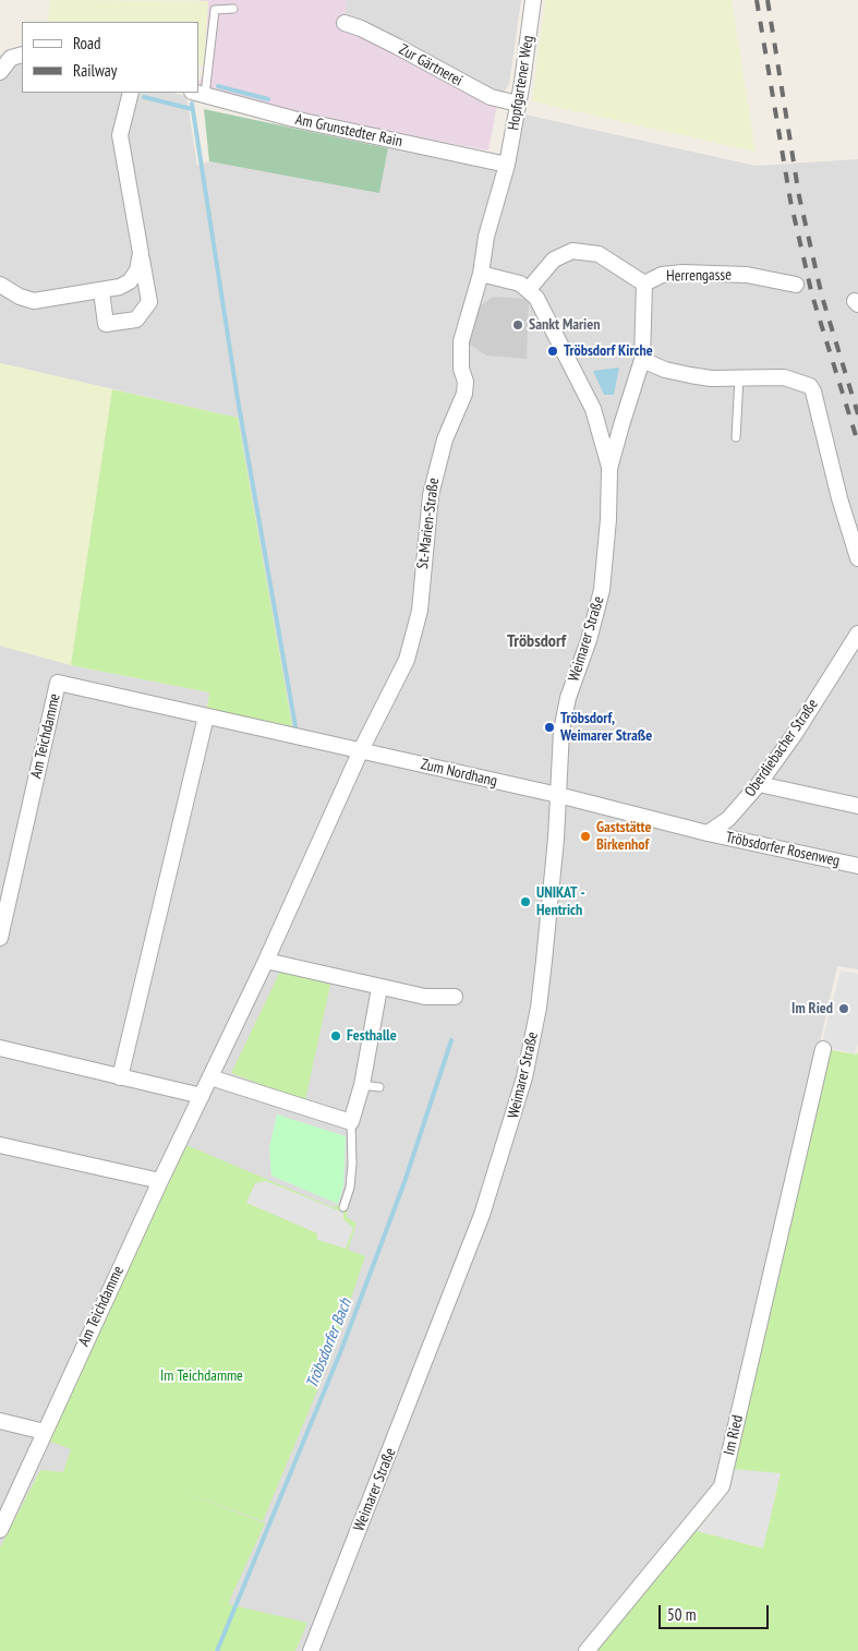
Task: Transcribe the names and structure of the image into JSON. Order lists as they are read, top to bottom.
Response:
{
  "streets": {
    "street": [
      "Zur Gärtnerei",
      "Hopfgartener Weg",
      "Am Grunstedter Rain",
      "Herrengasse",
      "St.-Marien-Straße",
      "Weimarer Straße",
      "Am Teichdamme",
      "Oberdiebacher Straße",
      "Zum Nordhang",
      "Tröbsdorfer Rosenweg",
      "Im Ried"
    ]
  },
  "crossings": [
    ["Zur Gärtnerei", "Hopfgartener Weg"],
    ["Hopfgartener Weg", "Am Grunstedter Rain"],
    ["Hopfgartener Weg", "St.-Marien-Straße"],
    ["Am Grunstedter Rain", "St.-Marien-Straße"],
    ["Herrengasse", "Weimarer Straße"],
    ["St.-Marien-Straße", "Am Teichdamme"],
    ["St.-Marien-Straße", "Zum Nordhang"],
    ["Weimarer Straße", "Zum Nordhang"],
    ["Am Teichdamme", "Zum Nordhang"],
    ["Oberdiebacher Straße", "Tröbsdorfer Rosenweg"]
  ],
  "districts": ["Tröbsdorf"],
  "water": ["Tröbsdorfer Bach"],
  "parks": ["Im Teichdamme"],
  "places": [
    "Sankt Marien",
    "Tröbsdorf Kirche",
    "Tröbsdorf, Weimarer Straße",
    "Gaststätte Birkenhof",
    "UNIKAT - Hentrich",
    "Im Ried",
    "Festhalle"
  ],
  "legend": ["Road", "Railway"],
  "scale_bar": "50 m"
}
